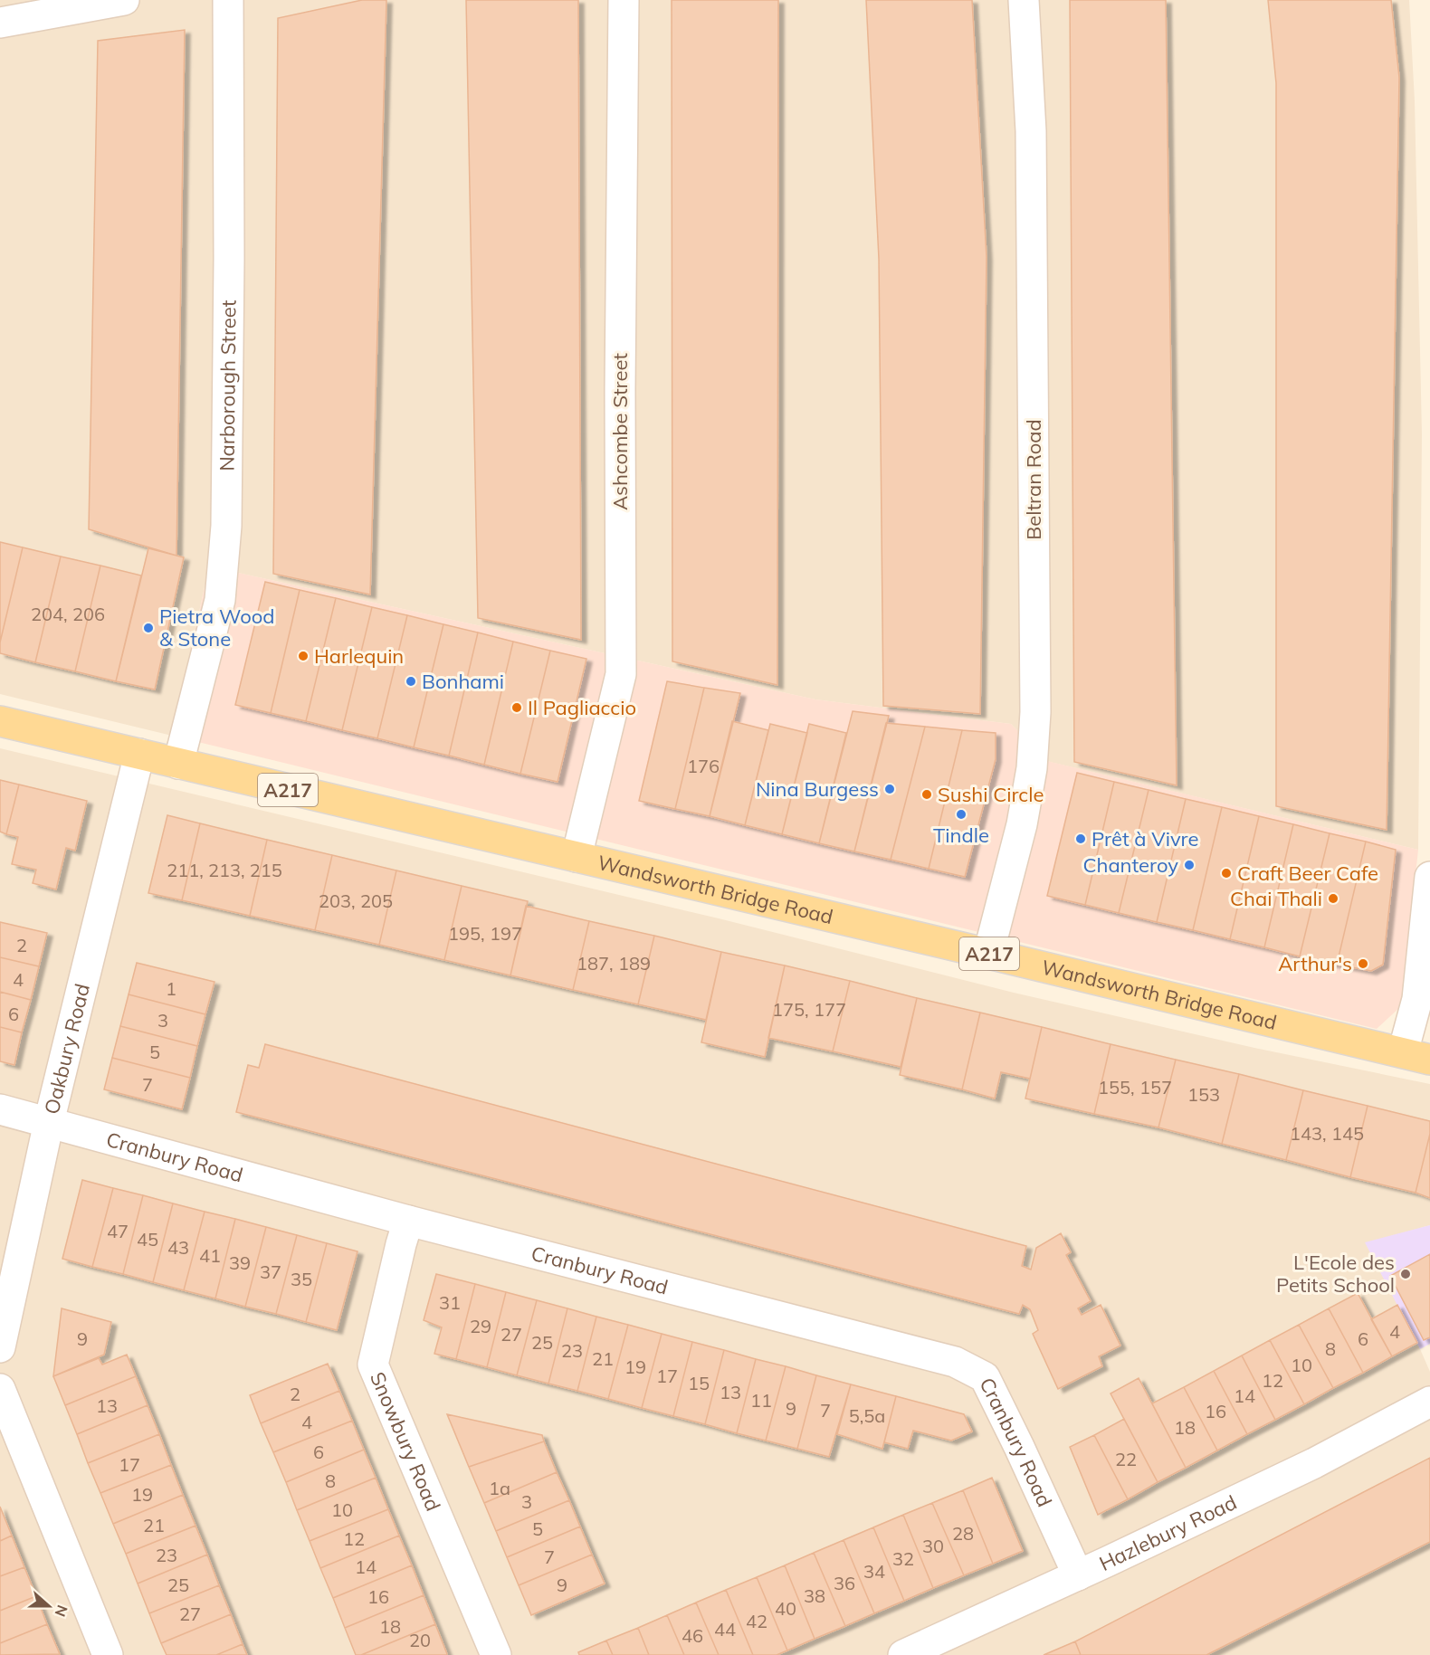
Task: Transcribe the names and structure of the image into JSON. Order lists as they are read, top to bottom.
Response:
{
  "streets": {
    "main road": ["A217", "Wandsworth Bridge Road"],
    "street": [
      "Narborough Street",
      "Ashcombe Street",
      "Beltran Road",
      "Oakbury Road",
      "Cranbury Road",
      "Snowbury Road",
      "Hazlebury Road"
    ]
  },
  "crossings": [
    ["Narborough Street", "Wandsworth Bridge Road"],
    ["Ashcombe Street", "Wandsworth Bridge Road"],
    ["Beltran Road", "Wandsworth Bridge Road"],
    ["Wandsworth Bridge Road", "Oakbury Road"],
    ["Oakbury Road", "Cranbury Road"],
    ["Cranbury Road", "Snowbury Road"],
    ["Cranbury Road", "Hazlebury Road"]
  ],
  "places": [
    "Pietra Wood & Stone",
    "Harlequin",
    "Bonhami",
    "Il Pagliaccio",
    "Nina Burgess",
    "Sushi Circle",
    "Tindle",
    "Prêt à Vivre",
    "Chanteroy",
    "Craft Beer Cafe",
    "Chai Thali",
    "Arthur's",
    "L'Ecole des Petits School"
  ],
  "house_numbers": [
    "204, 206",
    "176",
    "211, 213, 215",
    "203, 205",
    "195, 197",
    "2",
    "187, 189",
    "4",
    "1",
    "175, 177",
    "6",
    "3",
    "5",
    "7",
    "155, 157",
    "153",
    "143, 145",
    "47",
    "45",
    "43",
    "41",
    "39",
    "37",
    "35",
    "31",
    "29",
    "4",
    "27",
    "9",
    "6",
    "25",
    "8",
    "23",
    "21",
    "10",
    "19",
    "17",
    "12",
    "15",
    "13",
    "2",
    "14",
    "11",
    "13",
    "9",
    "7",
    "16",
    "5,5a",
    "4",
    "18",
    "6",
    "22",
    "17",
    "8",
    "1a",
    "19",
    "3",
    "10",
    "21",
    "5",
    "28",
    "12",
    "30",
    "23",
    "7",
    "32",
    "14",
    "34",
    "36",
    "25",
    "9",
    "38",
    "16",
    "40",
    "27",
    "42",
    "18",
    "44",
    "46",
    "20"
  ],
  "north": "right"
}
